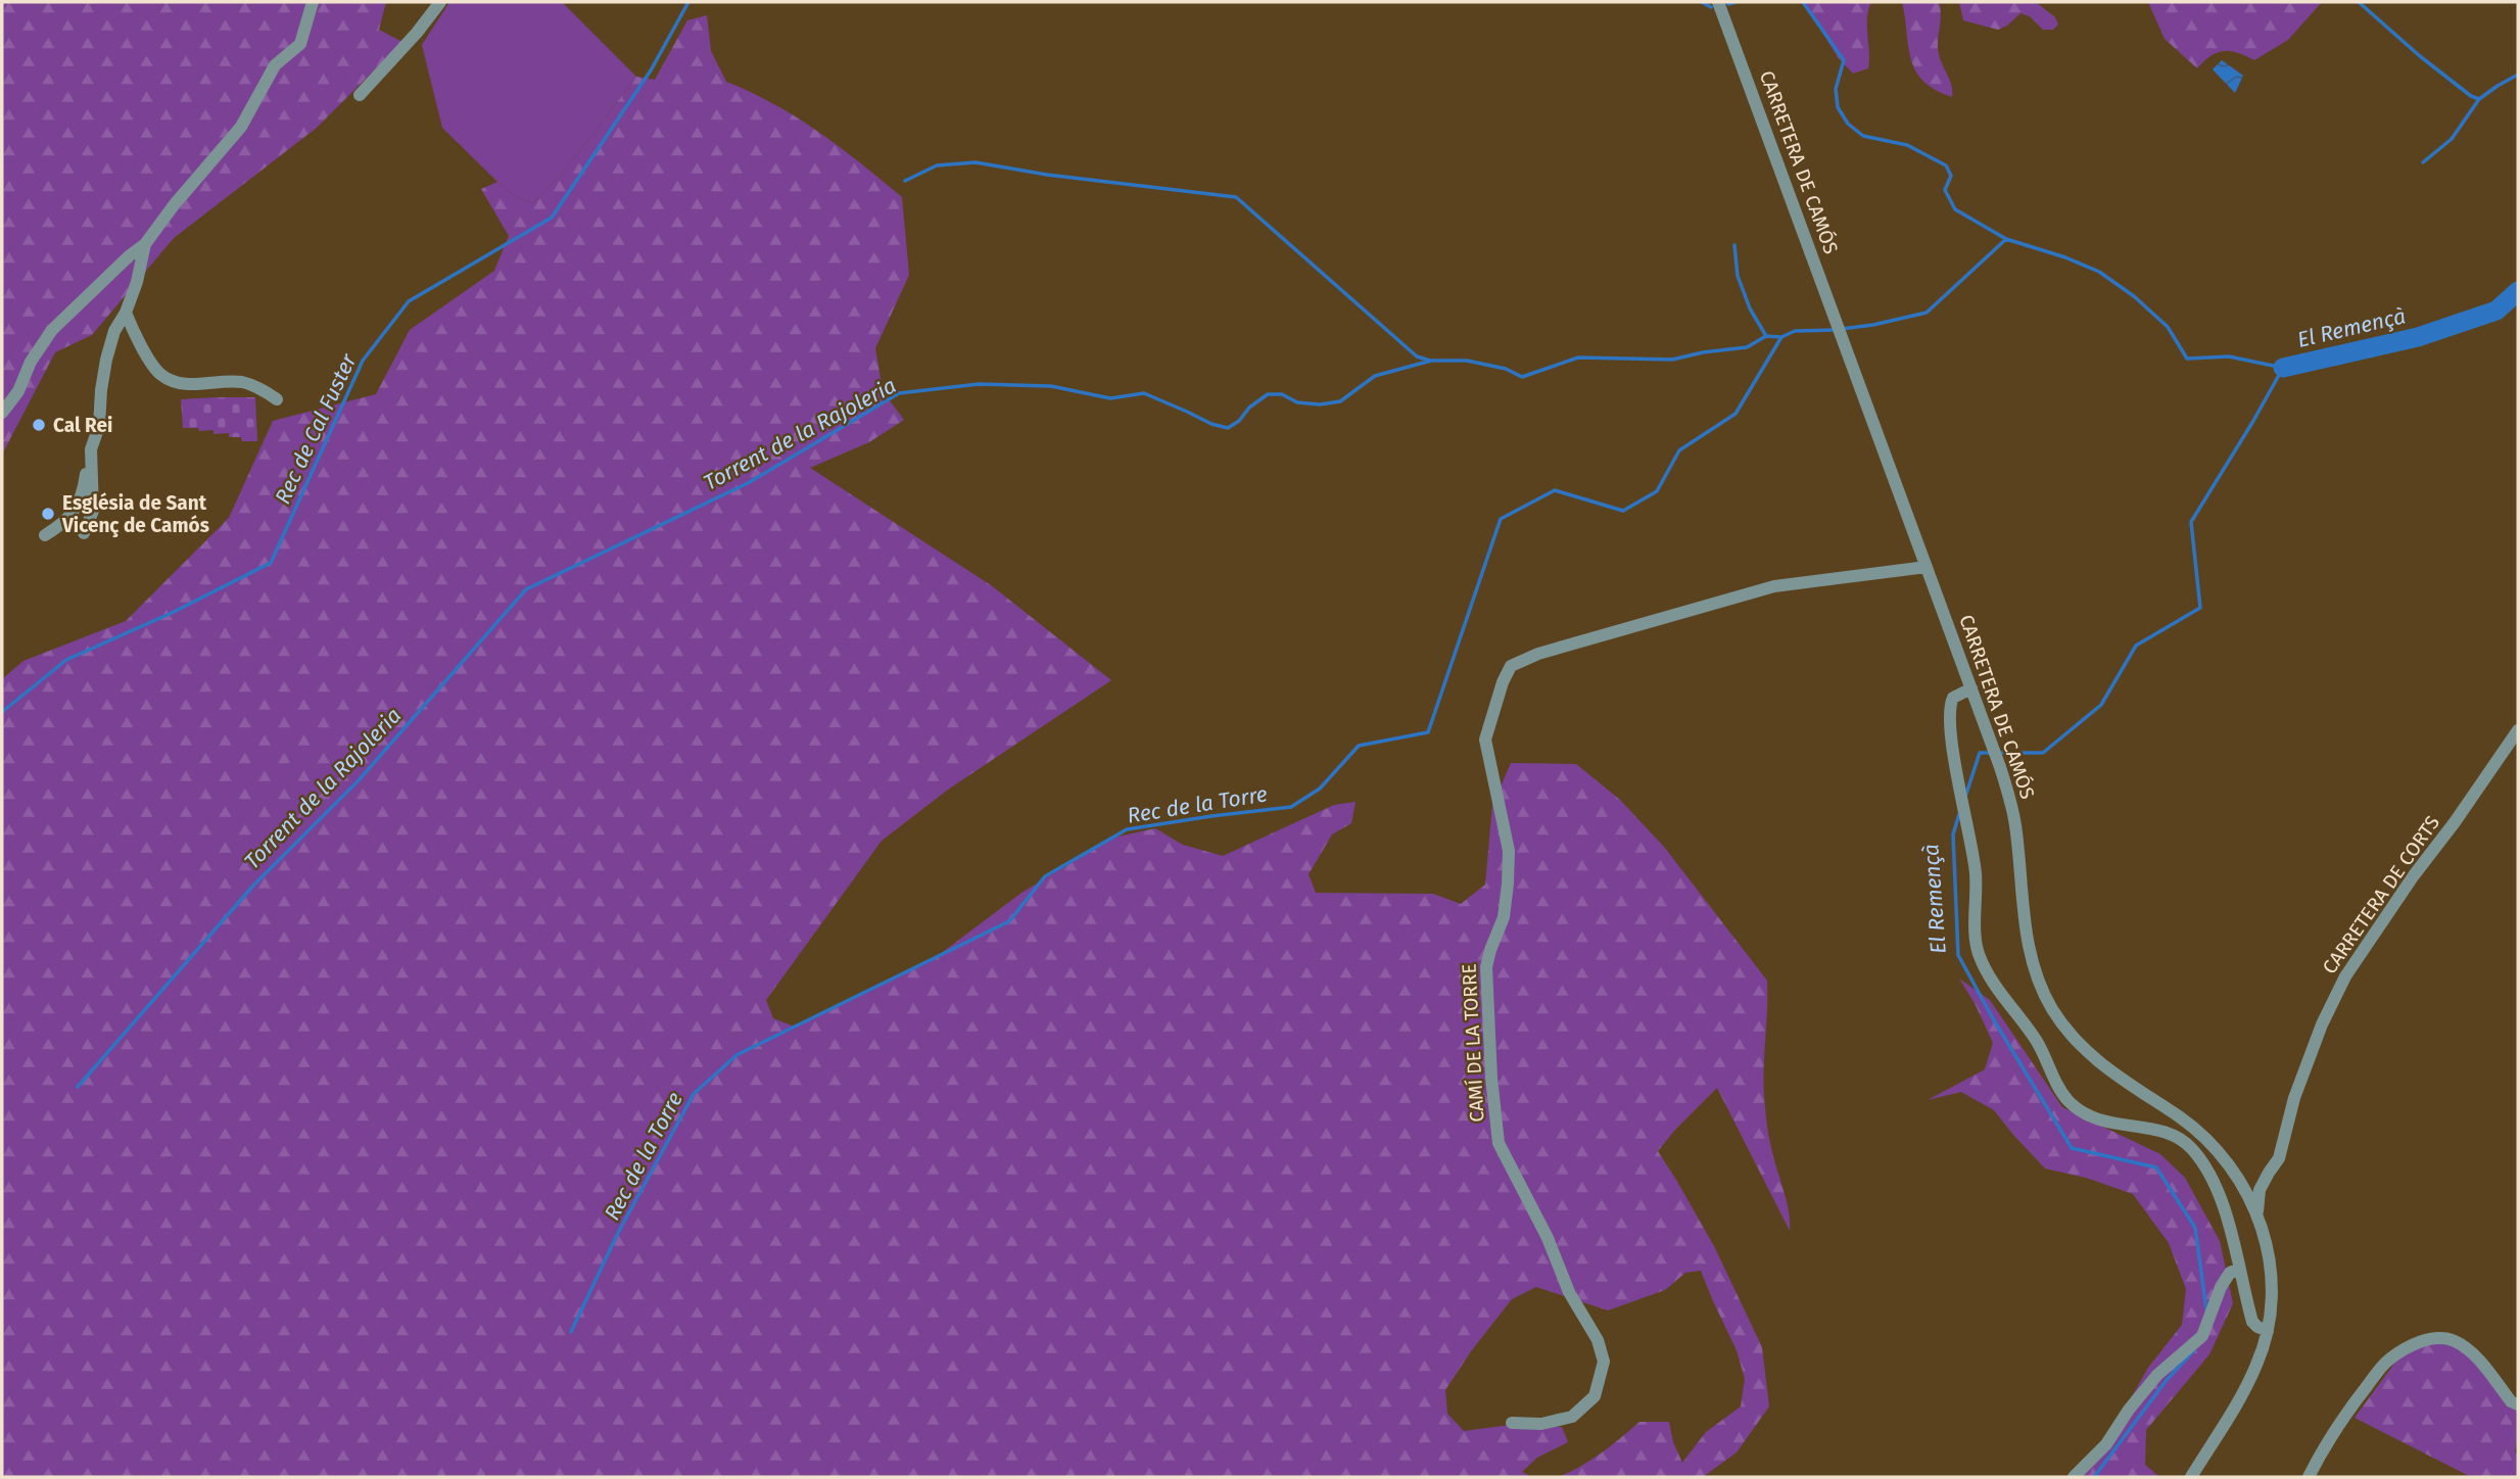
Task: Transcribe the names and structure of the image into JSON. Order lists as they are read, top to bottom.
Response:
{
  "streets": {
    "street": ["CARRETERA DE CAMÓS", "CARRETERA DE CORTS", "CAMÍ DE LA TORRE"]
  },
  "crossings": [
    ["CARRETERA DE CAMÓS", "CARRETERA DE CORTS"],
    ["CARRETERA DE CAMÓS", "CAMÍ DE LA TORRE"]
  ],
  "water": [
    "El Remençà",
    "Rec de Cal Fuster",
    "Torrent de la Rajoleria",
    "Rec de la Torre"
  ],
  "places": ["Cal Rei", "Església de Sant Vicenç de Camós"]
}
